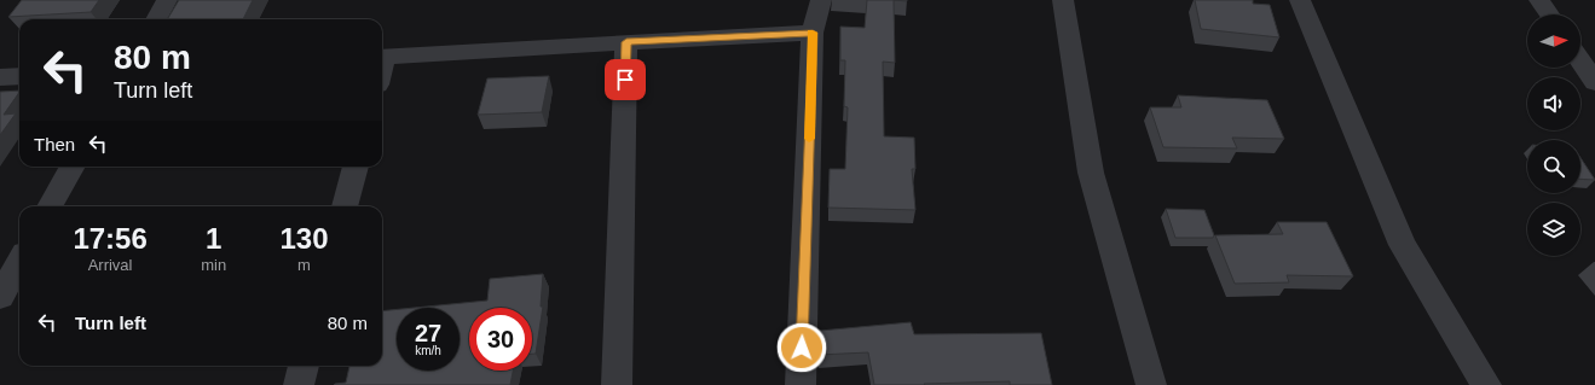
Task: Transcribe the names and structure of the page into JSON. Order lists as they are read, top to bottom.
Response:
{
  "north": "right",
  "page": {
    "turn": ["80 m", "Turn left"],
    "then": "Then",
    "eta": [
      "17:56",
      "Arrival",
      "1",
      "min",
      "130",
      "m"
    ],
    "list": [
      {
        "name": "Turn left",
        "value": "80 m"
      }
    ],
    "speed": "27 km/h",
    "limit": "30"
  }
}
